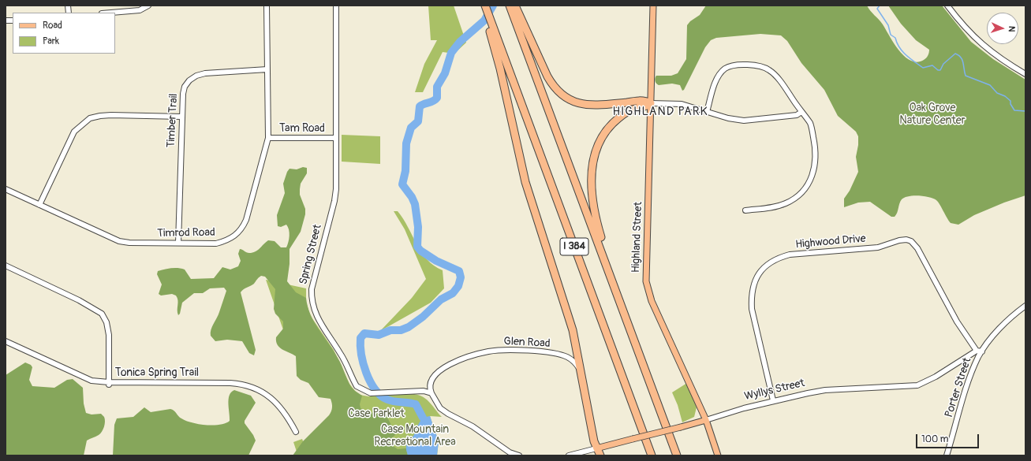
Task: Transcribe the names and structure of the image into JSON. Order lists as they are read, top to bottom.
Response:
{
  "streets": {
    "highway": ["I 384"],
    "main road": ["Highland Street", "Wyllys Street"],
    "street": [
      "Timber Trail",
      "Tam Road",
      "Timrod Road",
      "Highwood Drive",
      "Spring Street",
      "Glen Road",
      "Tonica Spring Trail",
      "Porter Street"
    ]
  },
  "crossings": [
    ["Timber Trail", "Timrod Road"],
    ["Tam Road", "Timrod Road"],
    ["Tam Road", "Spring Street"],
    ["Highland Street", "Wyllys Street"],
    ["Highwood Drive", "Porter Street"],
    ["Highwood Drive", "Wyllys Street"],
    ["Spring Street", "Glen Road"],
    ["Porter Street", "Wyllys Street"]
  ],
  "districts": ["HIGHLAND PARK"],
  "parks": ["Oak Grove Nature Center", "Case Parklet", "Case Mountain Recreational Area"],
  "legend": ["Road", "Park"],
  "scale_bar": "100 m",
  "north": "right"
}
